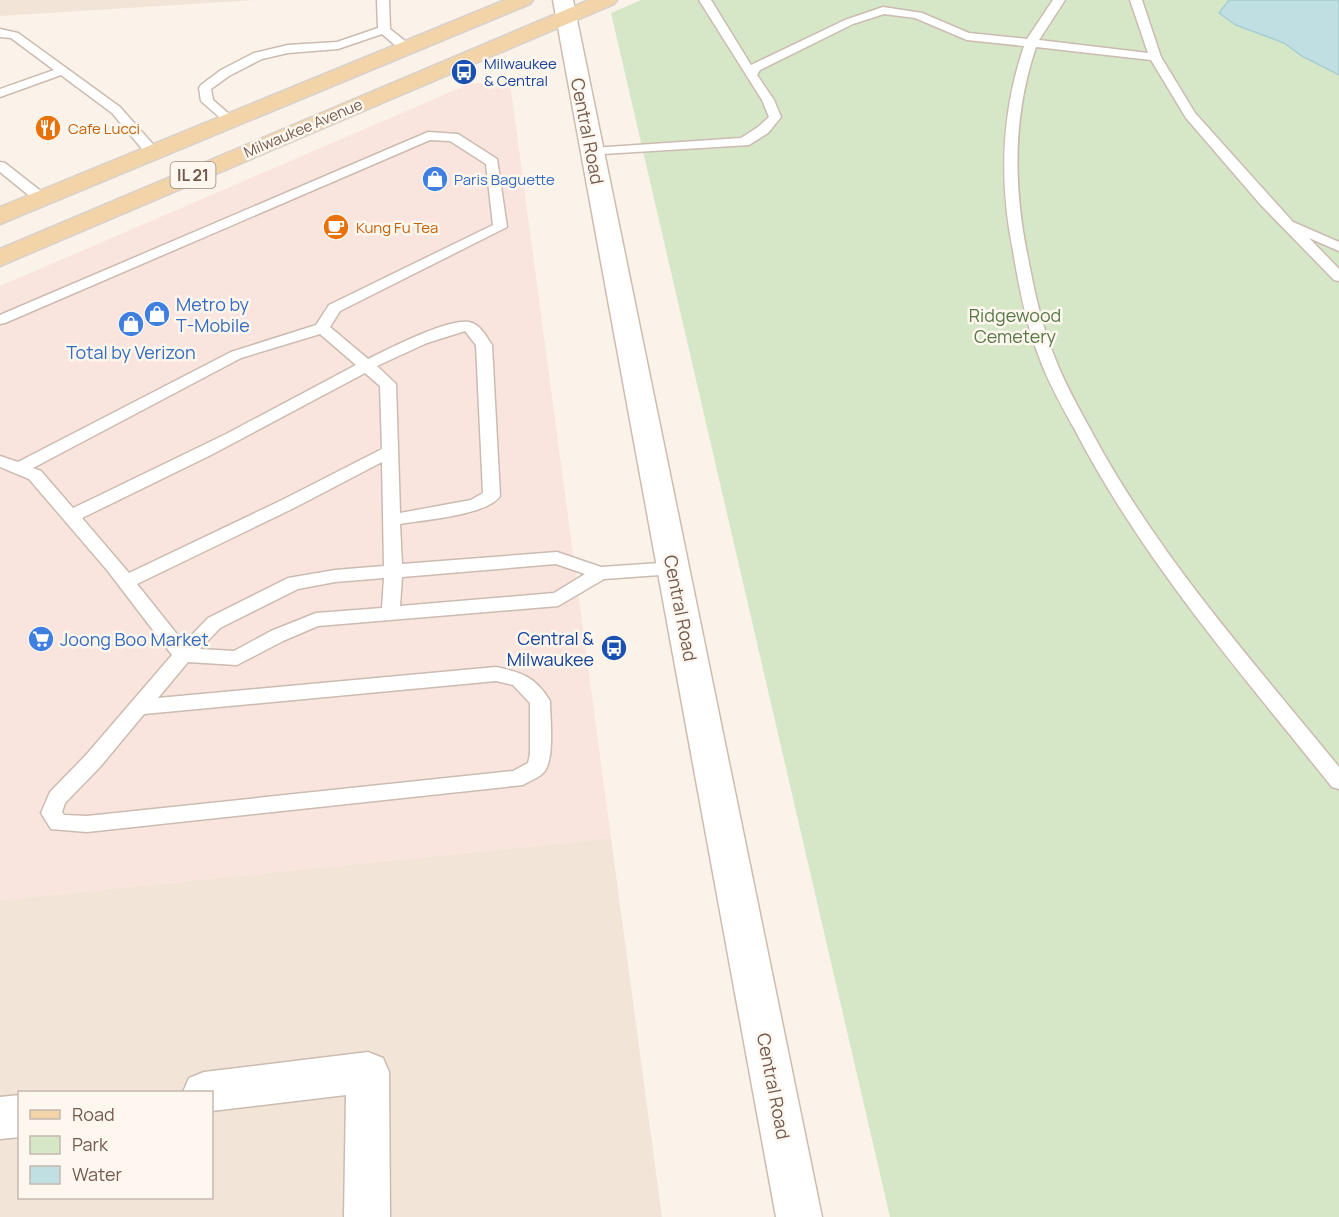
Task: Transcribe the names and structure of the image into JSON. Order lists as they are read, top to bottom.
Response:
{
  "streets": {
    "main road": ["Milwaukee Avenue", "Central Road", "IL 21"]
  },
  "crossings": [
    ["Milwaukee Avenue", "Central Road"]
  ],
  "parks": ["Ridgewood Cemetery"],
  "places": {
    "bus stop": ["Milwaukee & Central", "Central & Milwaukee"],
    "restaurant": ["Cafe Lucci"],
    "shop": ["Paris Baguette", "Metro by T-Mobile", "Total by Verizon"],
    "cafe": ["Kung Fu Tea"],
    "supermarket": ["Joong Boo Market"]
  },
  "legend": ["Road", "Park", "Water"]
}
